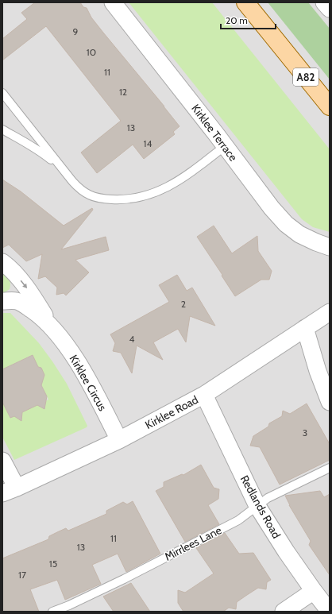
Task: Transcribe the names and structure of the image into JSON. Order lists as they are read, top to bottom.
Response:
{
  "streets": {
    "main road": ["A82"],
    "street": [
      "Kirklee Terrace",
      "Kirklee Circus",
      "Kirklee Road",
      "Redlands Road"
    ],
    "lane": ["Mirrlees Lane"]
  },
  "crossings": [
    ["Kirklee Circus", "Kirklee Road"],
    ["Kirklee Road", "Redlands Road"],
    ["Redlands Road", "Mirrlees Lane"]
  ],
  "house_numbers": [
    "9",
    "10",
    "11",
    "12",
    "13",
    "14",
    "2",
    "4",
    "3",
    "11",
    "13",
    "15",
    "17"
  ],
  "scale_bar": "20 m"
}
